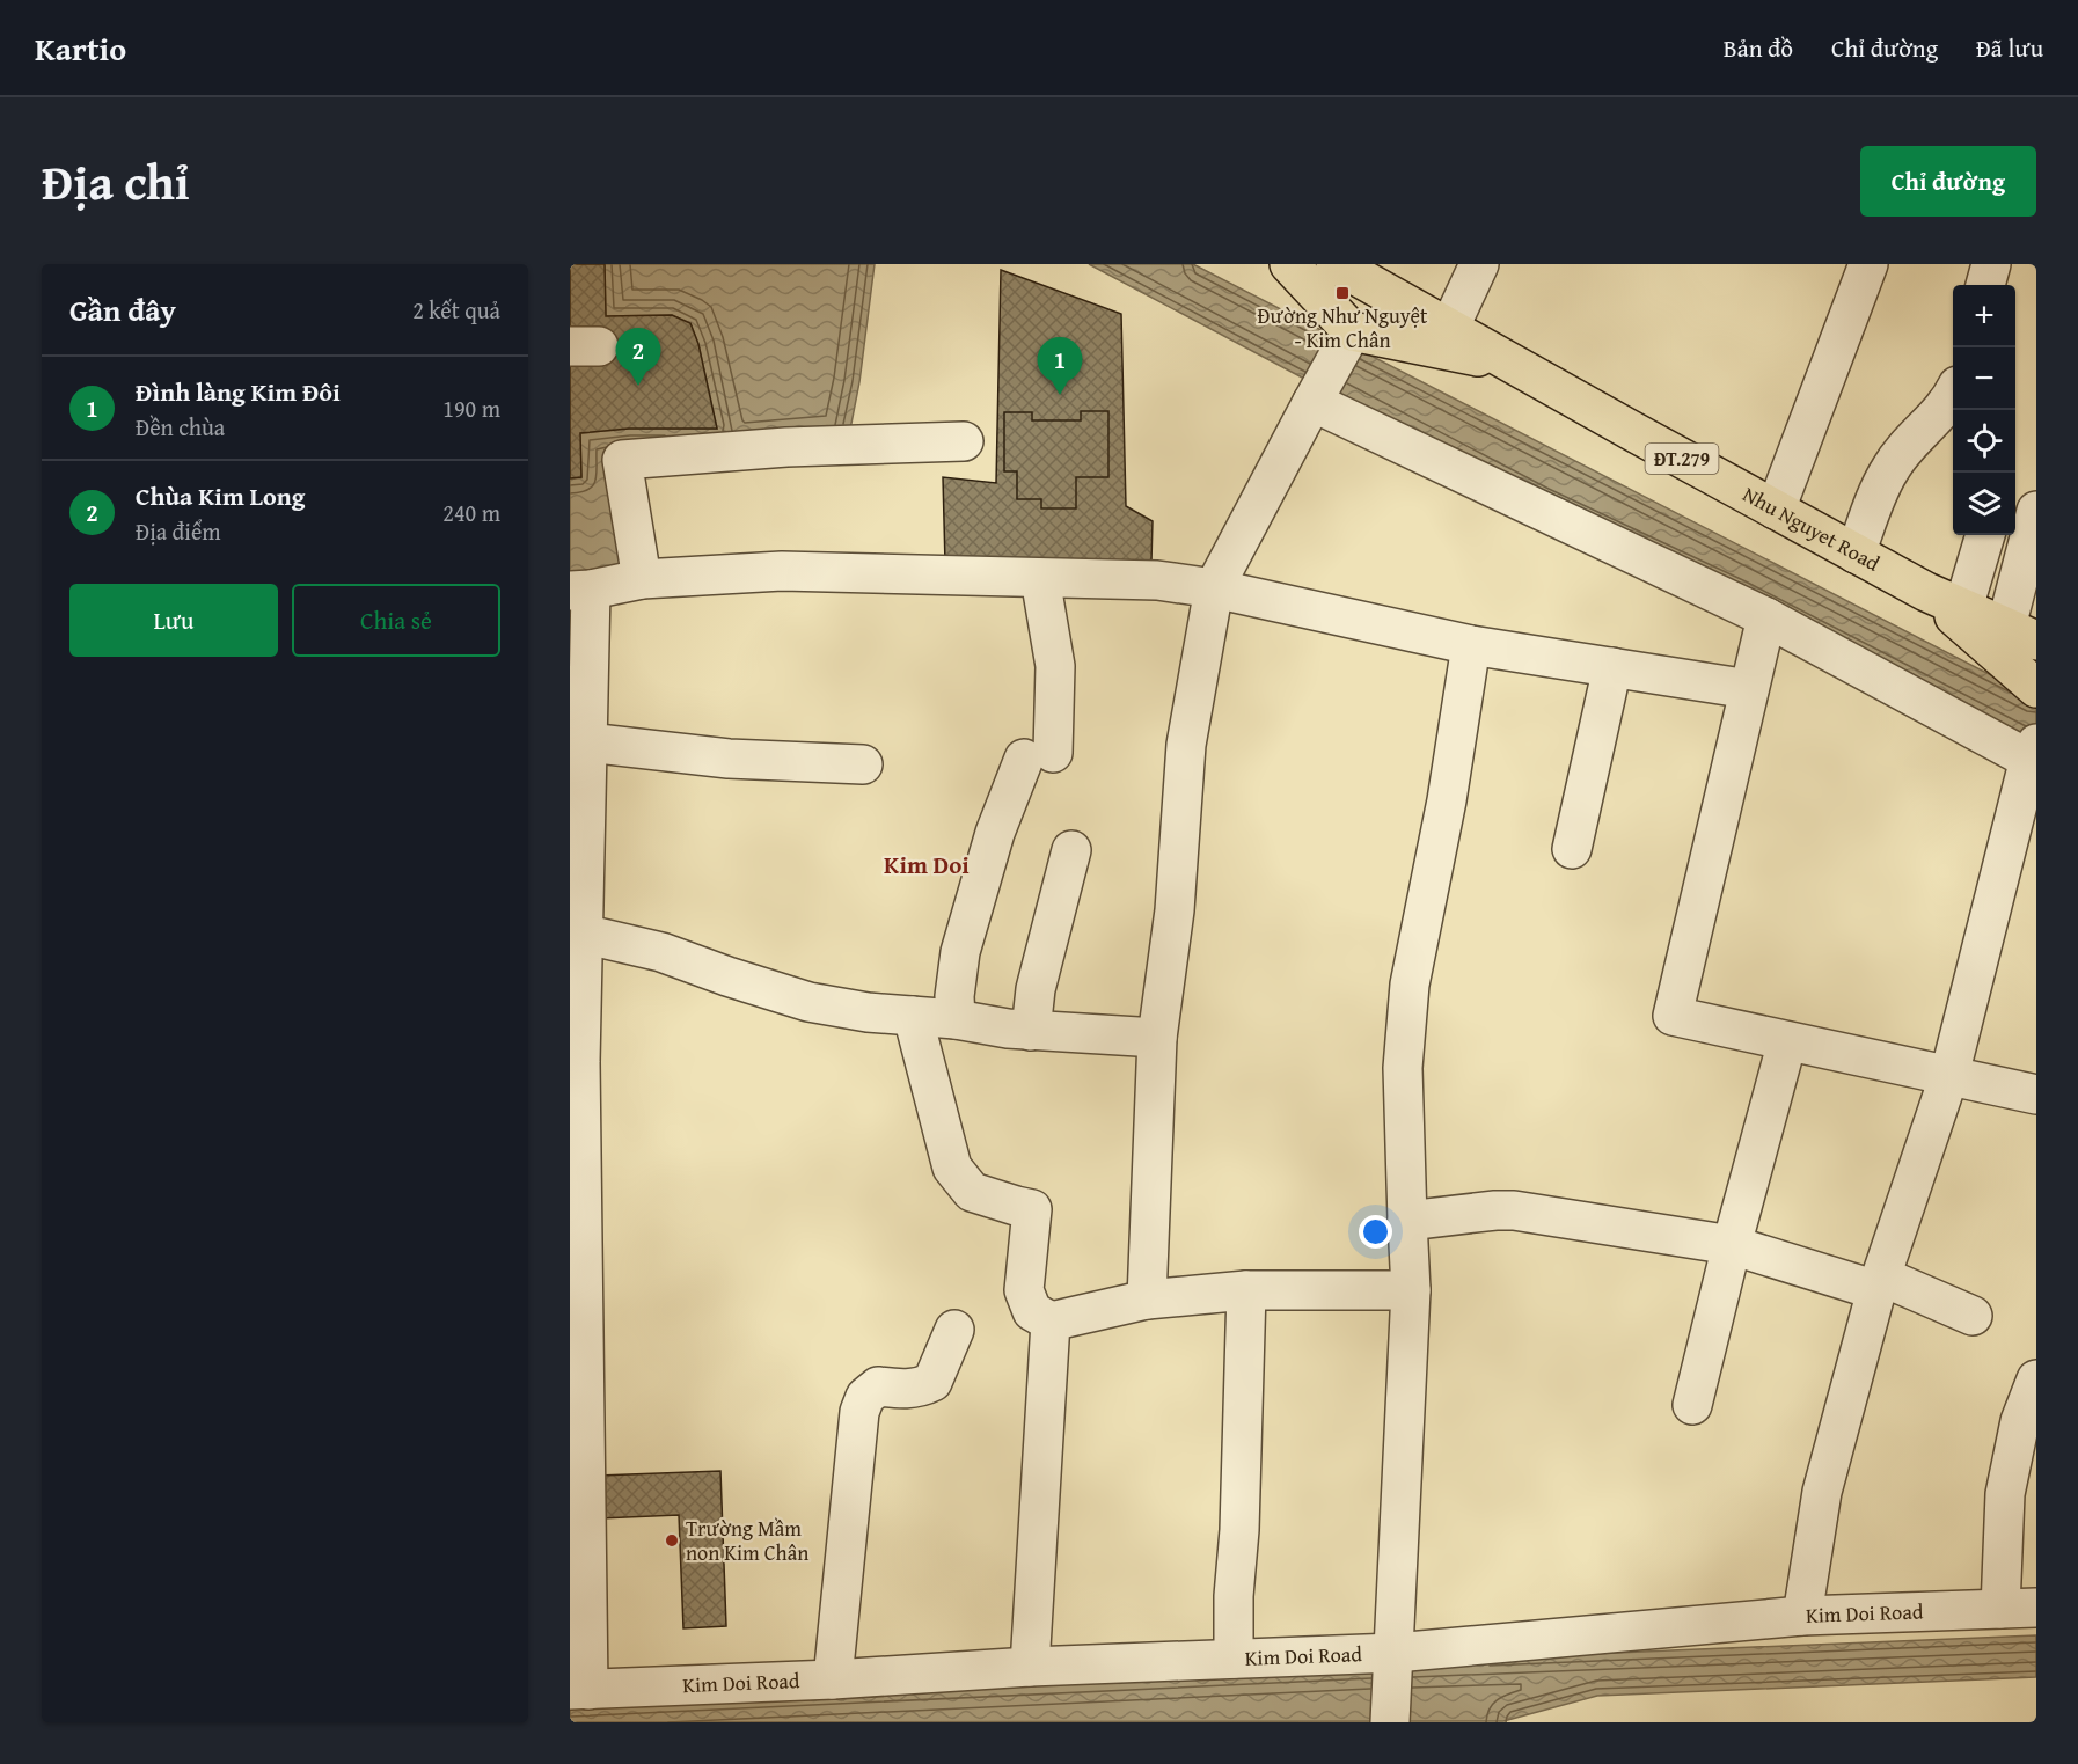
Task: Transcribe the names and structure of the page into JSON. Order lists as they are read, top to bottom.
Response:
{
  "streets": {
    "main road": ["ĐT.279", "Nhu Nguyet Road"],
    "street": ["Kim Doi Road"]
  },
  "districts": ["Kim Doi"],
  "places": {
    "transit": ["Đường Như Nguyệt - Kim Chân"],
    "other": ["Trường Mầm non Kim Chân"]
  },
  "page": {
    "header": "Kartio",
    "nav": ["Bản đồ", "Chỉ đường", "Đã lưu"],
    "title": "Địa chỉ",
    "buttons": [
      "Chỉ đường",
      ["Lưu", "Chia sẻ"]
    ],
    "heading": ["Gần đây", "2 kết quả"],
    "map_buttons": ["+", "−"],
    "pins": ["2", "1"],
    "list": [
      {
        "mark": "1",
        "name": "Đình làng Kim Đôi",
        "note": "Đền chùa",
        "value": "190 m"
      },
      {
        "mark": "2",
        "name": "Chùa Kim Long",
        "note": "Địa điểm",
        "value": "240 m"
      }
    ]
  }
}
